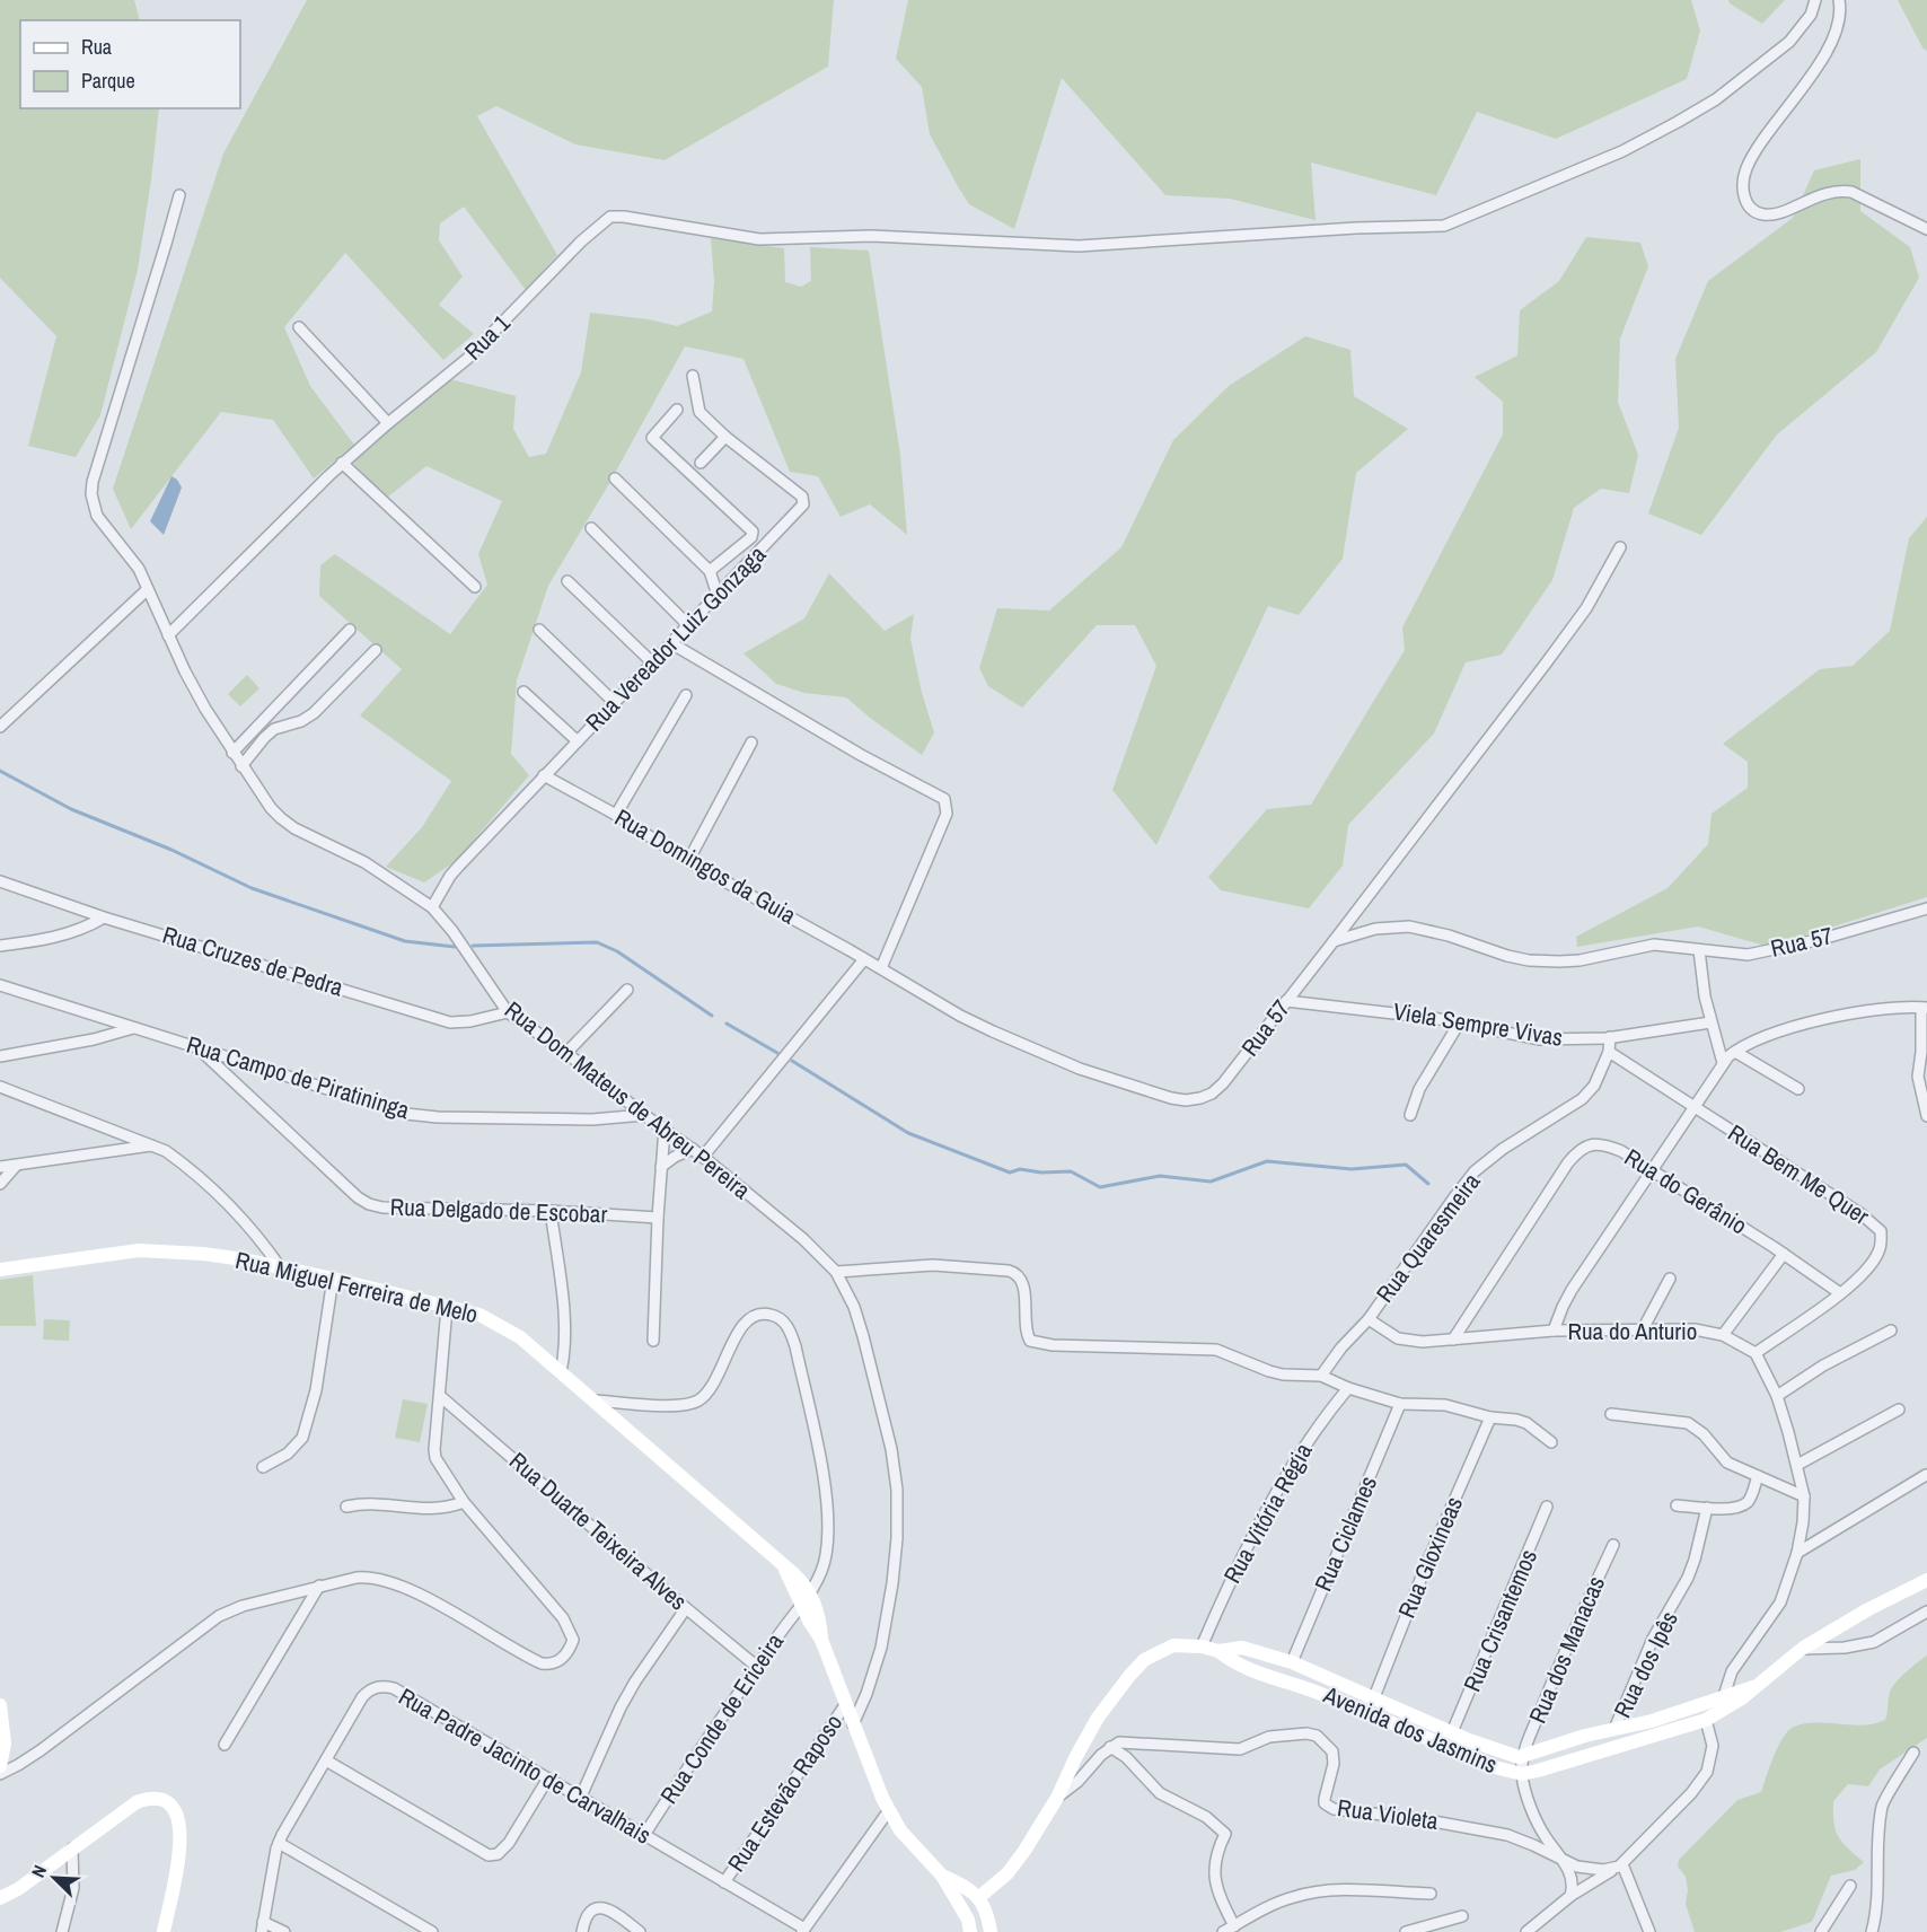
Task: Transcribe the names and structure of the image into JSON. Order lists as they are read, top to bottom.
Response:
{
  "streets": {
    "street": [
      "Rua 1",
      "Rua Vereador Luiz Gonzaga",
      "Rua Domingos da Guia",
      "Rua 57",
      "Rua Cruzes de Pedra",
      "Viela Sempre Vivas",
      "Rua Campo de Piratininga",
      "Rua Dom Mateus de Abreu Pereira",
      "Rua Bem Me Quer",
      "Rua do Gerânio",
      "Rua Delgado de Escobar",
      "Rua Quaresmeira",
      "Rua Miguel Ferreira de Melo",
      "Rua do Anturio",
      "Rua Vitória Régia",
      "Rua Duarte Teixeira Alves",
      "Rua Ciclames",
      "Rua Gloxineas",
      "Rua Crisantemos",
      "Rua dos Manacas",
      "Rua dos Ipês",
      "Rua Conde de Ericeira",
      "Avenida dos Jasmins",
      "Rua Padre Jacinto de Carvalhais",
      "Rua Estevão Raposo",
      "Rua Violeta"
    ]
  },
  "crossings": [
    ["Rua 1", "Rua Dom Mateus de Abreu Pereira"],
    ["Rua Vereador Luiz Gonzaga", "Rua Domingos da Guia"],
    ["Rua Vereador Luiz Gonzaga", "Rua Dom Mateus de Abreu Pereira"],
    ["Rua Domingos da Guia", "Rua 57"],
    ["Rua 57", "Viela Sempre Vivas"],
    ["Rua Cruzes de Pedra", "Rua Dom Mateus de Abreu Pereira"],
    ["Rua Campo de Piratininga", "Rua Dom Mateus de Abreu Pereira"],
    ["Rua Campo de Piratininga", "Rua Delgado de Escobar"],
    ["Rua Dom Mateus de Abreu Pereira", "Rua Miguel Ferreira de Melo"],
    ["Rua Bem Me Quer", "Rua do Gerânio"],
    ["Rua Bem Me Quer", "Rua Quaresmeira"],
    ["Rua Bem Me Quer", "Rua do Anturio"],
    ["Rua do Gerânio", "Rua do Anturio"],
    ["Rua Quaresmeira", "Rua do Anturio"],
    ["Rua Miguel Ferreira de Melo", "Rua Conde de Ericeira"],
    ["Rua Miguel Ferreira de Melo", "Rua Estevão Raposo"],
    ["Rua Vitória Régia", "Avenida dos Jasmins"],
    ["Rua Duarte Teixeira Alves", "Rua Conde de Ericeira"],
    ["Rua Ciclames", "Avenida dos Jasmins"],
    ["Rua Gloxineas", "Avenida dos Jasmins"],
    ["Rua Crisantemos", "Avenida dos Jasmins"],
    ["Rua dos Manacas", "Avenida dos Jasmins"],
    ["Rua dos Ipês", "Avenida dos Jasmins"],
    ["Rua Conde de Ericeira", "Rua Padre Jacinto de Carvalhais"],
    ["Rua Padre Jacinto de Carvalhais", "Rua Estevão Raposo"]
  ],
  "legend": ["Rua", "Parque"],
  "north": "top left"
}
